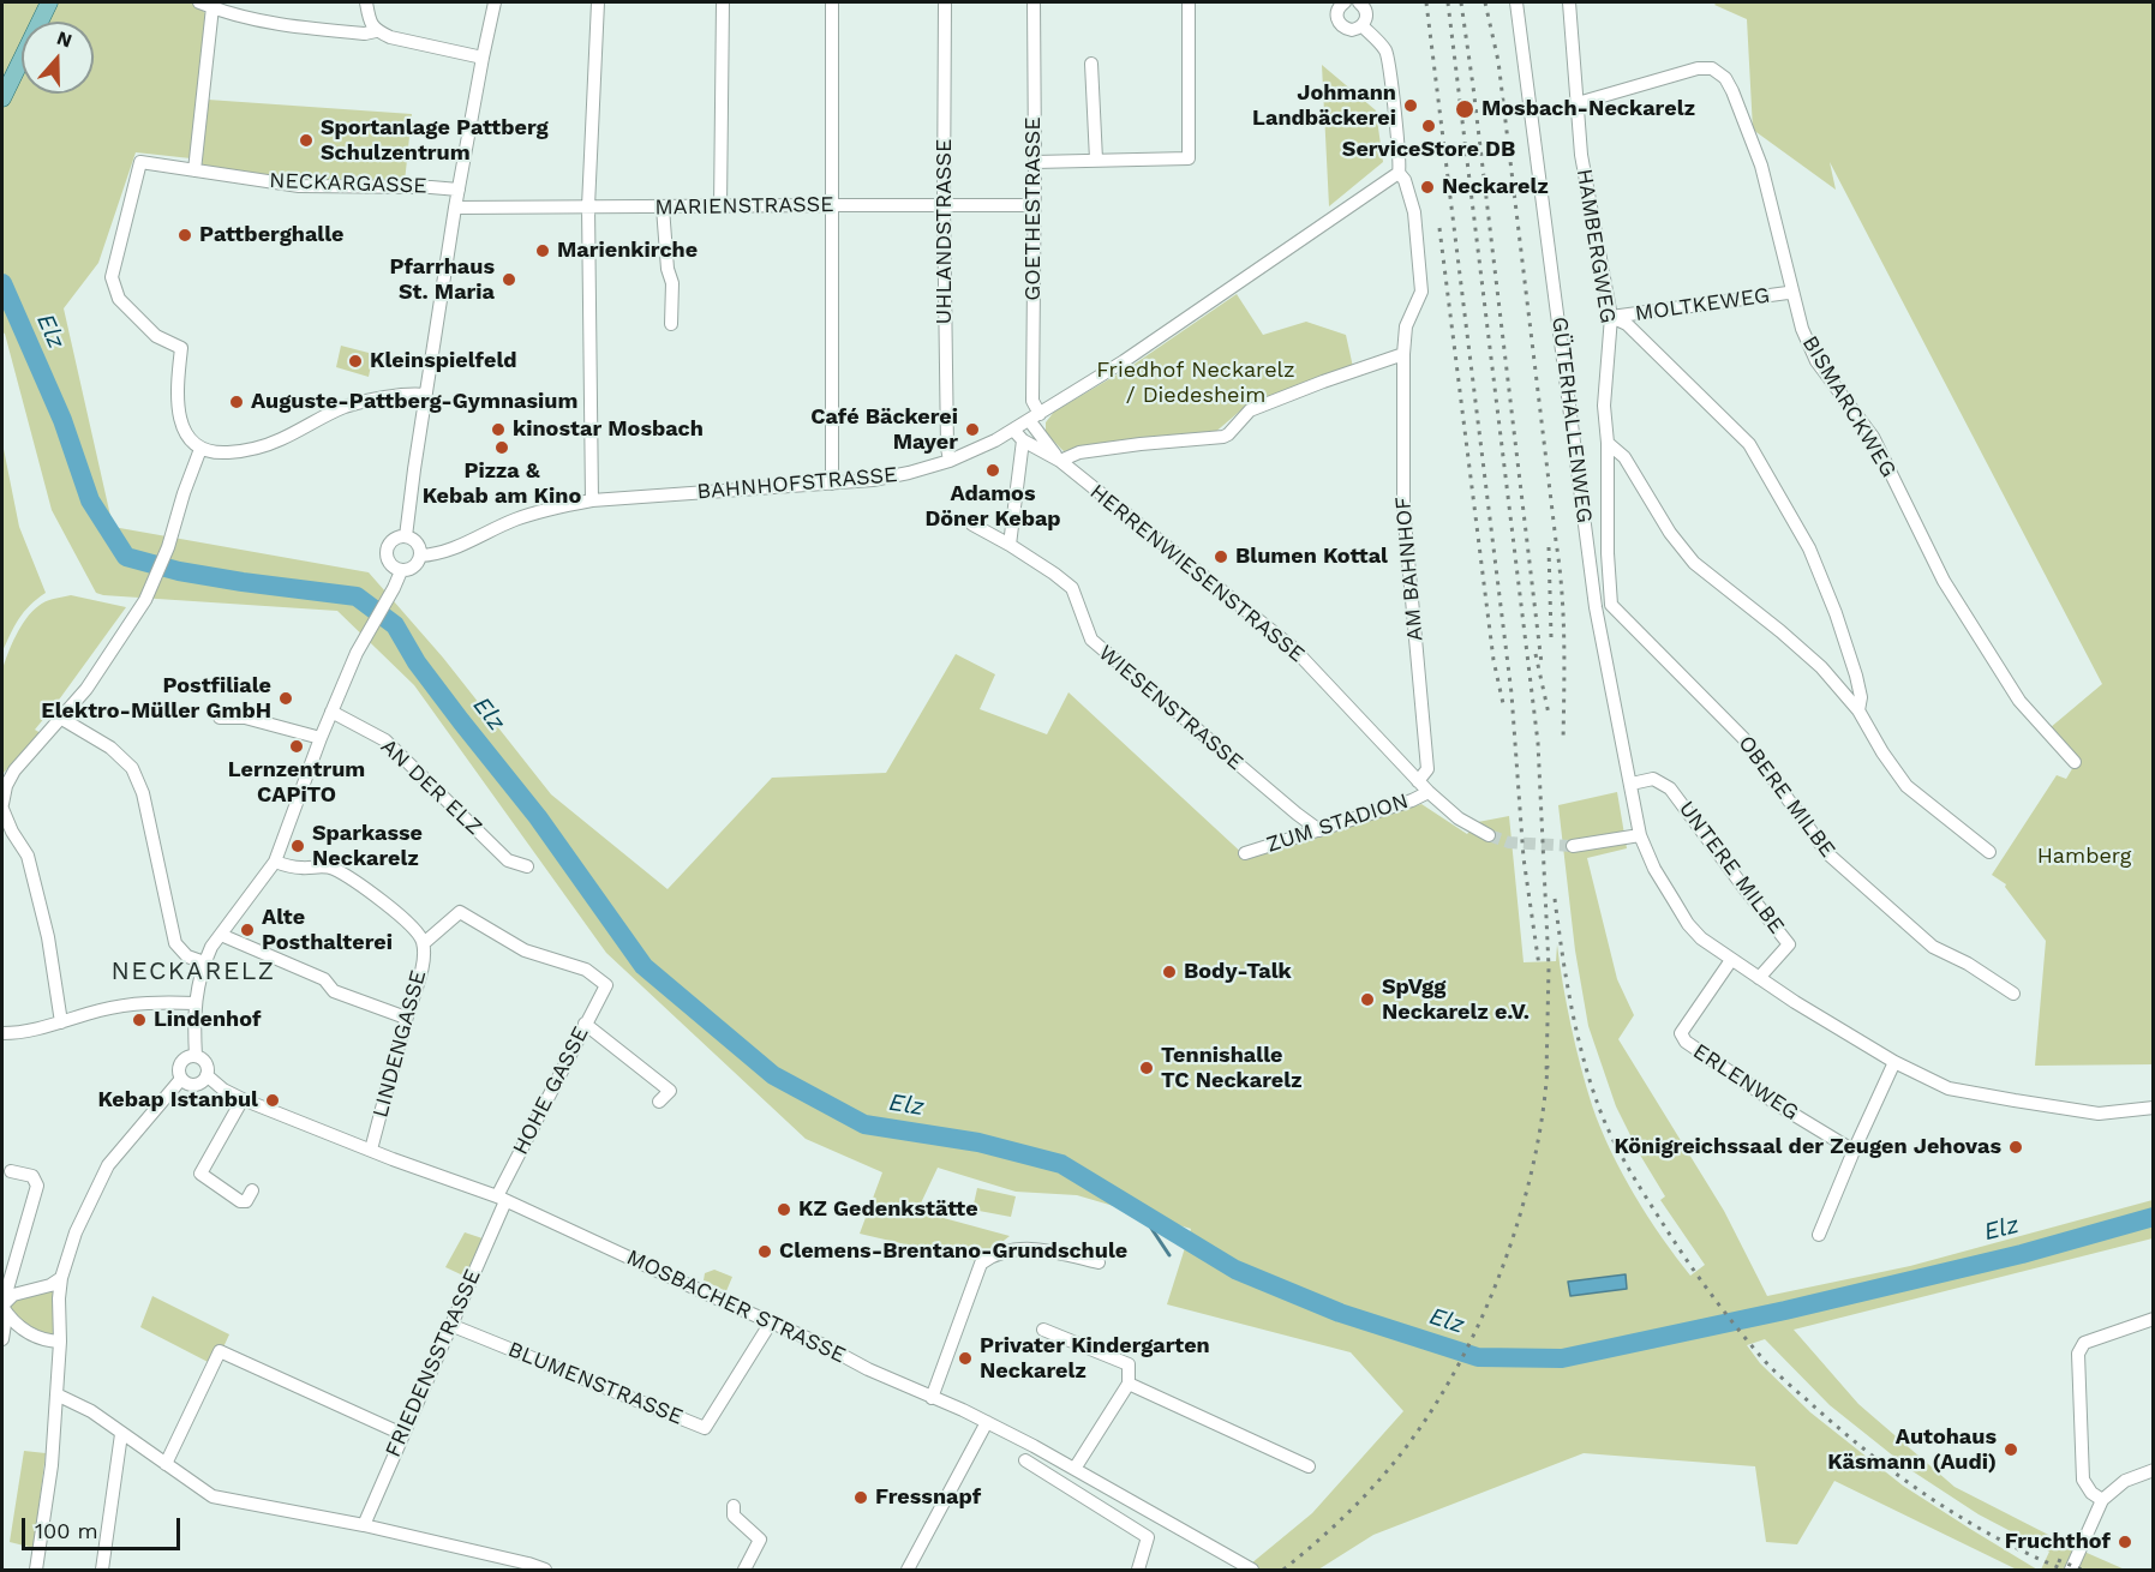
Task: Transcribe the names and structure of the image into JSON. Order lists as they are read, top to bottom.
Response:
{
  "streets": {
    "street": [
      "NECKARGASSE",
      "MARIENSTRASSE",
      "GOETHESTRASSE",
      "UHLANDSTRASSE",
      "HAMBERGWEG",
      "MOLTKEWEG",
      "BISMARCKWEG",
      "GÜTERHALLENWEG",
      "BAHNHOFSTRASSE",
      "AM BAHNHOF",
      "HERRENWIESENSTRASSE",
      "WIESENSTRASSE",
      "AN DER ELZ",
      "OBERE MILBE",
      "ZUM STADION",
      "UNTERE MILBE",
      "LINDENGASSE",
      "ERLENWEG",
      "HOHE GASSE",
      "MOSBACHER STRASSE",
      "FRIEDENSSTRASSE",
      "BLUMENSTRASSE"
    ]
  },
  "crossings": [
    ["MARIENSTRASSE", "GOETHESTRASSE"],
    ["MARIENSTRASSE", "UHLANDSTRASSE"],
    ["GOETHESTRASSE", "BAHNHOFSTRASSE"],
    ["GOETHESTRASSE", "HERRENWIESENSTRASSE"],
    ["UHLANDSTRASSE", "BAHNHOFSTRASSE"],
    ["HAMBERGWEG", "MOLTKEWEG"],
    ["HAMBERGWEG", "BISMARCKWEG"],
    ["HAMBERGWEG", "OBERE MILBE"],
    ["MOLTKEWEG", "BISMARCKWEG"],
    ["GÜTERHALLENWEG", "UNTERE MILBE"],
    ["BAHNHOFSTRASSE", "AM BAHNHOF"],
    ["BAHNHOFSTRASSE", "HERRENWIESENSTRASSE"],
    ["AM BAHNHOF", "HERRENWIESENSTRASSE"],
    ["HERRENWIESENSTRASSE", "ZUM STADION"],
    ["WIESENSTRASSE", "ZUM STADION"],
    ["LINDENGASSE", "HOHE GASSE"],
    ["LINDENGASSE", "MOSBACHER STRASSE"],
    ["HOHE GASSE", "MOSBACHER STRASSE"],
    ["HOHE GASSE", "FRIEDENSSTRASSE"],
    ["MOSBACHER STRASSE", "FRIEDENSSTRASSE"],
    ["MOSBACHER STRASSE", "BLUMENSTRASSE"],
    ["FRIEDENSSTRASSE", "BLUMENSTRASSE"]
  ],
  "districts": ["NECKARELZ"],
  "water": ["Elz"],
  "parks": ["Friedhof Neckarelz / Diedesheim", "Hamberg"],
  "places": [
    "Johmann Landbäckerei",
    "Mosbach-Neckarelz",
    "ServiceStore DB",
    "Sportanlage Pattberg Schulzentrum",
    "Neckarelz",
    "Pattberghalle",
    "Marienkirche",
    "Pfarrhaus St. Maria",
    "Kleinspielfeld",
    "Auguste-Pattberg-Gymnasium",
    "kinostar Mosbach",
    "Café Bäckerei Mayer",
    "Pizza & Kebab am Kino",
    "Adamos Döner Kebap",
    "Blumen Kottal",
    "Postfiliale Elektro-Müller GmbH",
    "Lernzentrum CAPiTO",
    "Sparkasse Neckarelz",
    "Alte Posthalterei",
    "Body-Talk",
    "SpVgg Neckarelz e.V.",
    "Lindenhof",
    "Tennishalle TC Neckarelz",
    "Kebap Istanbul",
    "Königreichssaal der Zeugen Jehovas",
    "KZ Gedenkstätte",
    "Clemens-Brentano-Grundschule",
    "Privater Kindergarten Neckarelz",
    "Autohaus Käsmann (Audi)",
    "Fressnapf",
    "Fruchthof"
  ],
  "scale_bar": "100 m",
  "north": "top"
}
